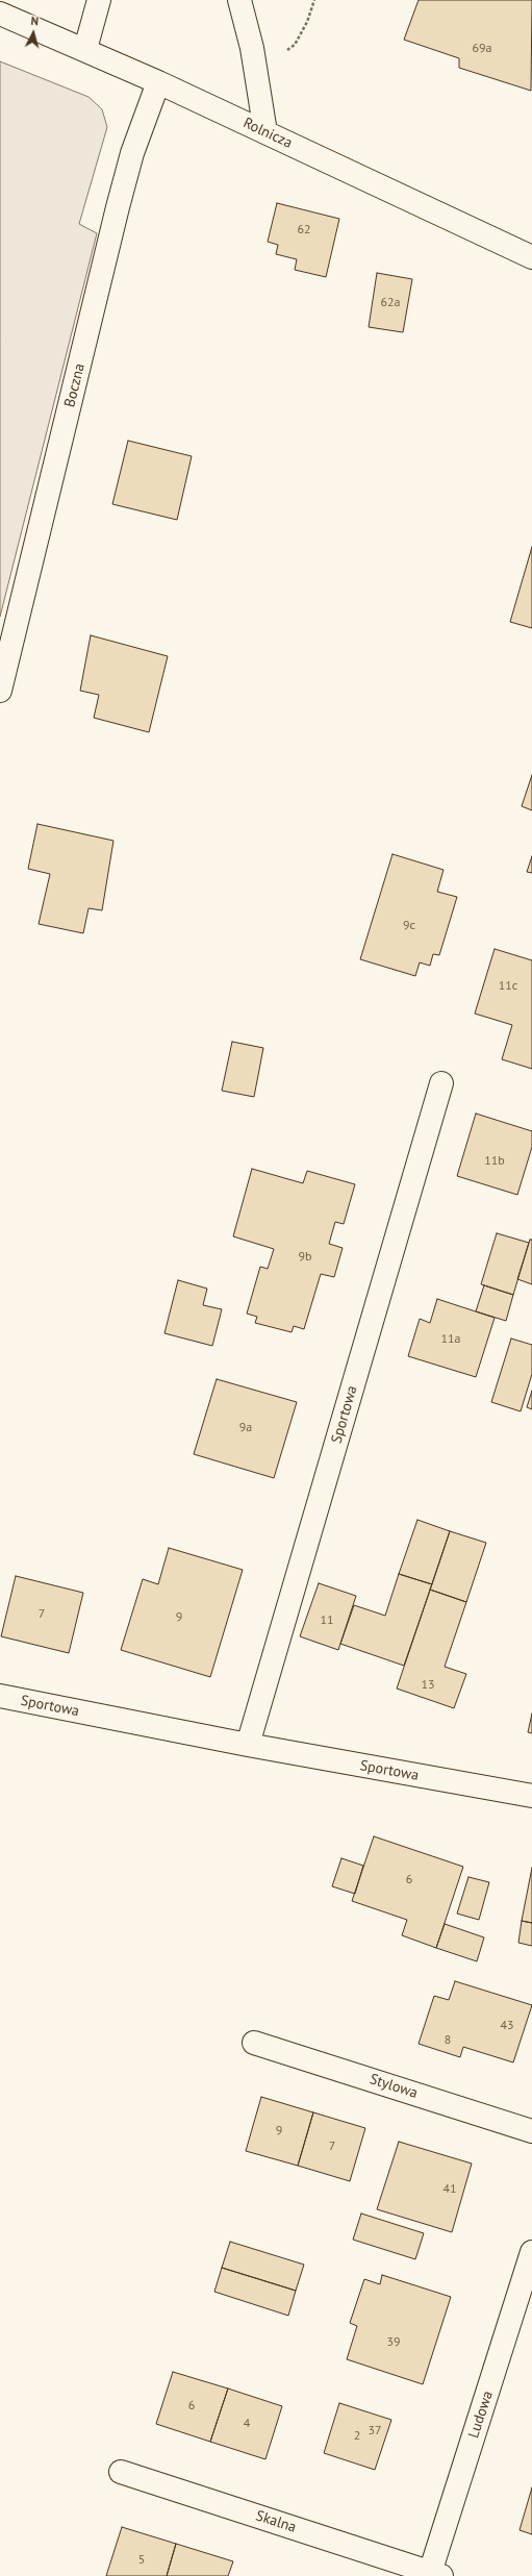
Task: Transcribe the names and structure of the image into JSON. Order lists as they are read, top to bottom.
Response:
{
  "streets": {
    "street": [
      "Rolnicza",
      "Boczna",
      "Sportowa",
      "Stylowa",
      "Ludowa",
      "Skalna"
    ]
  },
  "crossings": [
    ["Rolnicza", "Boczna"],
    ["Ludowa", "Skalna"]
  ],
  "house_numbers": [
    "69a",
    "62",
    "62a",
    "9c",
    "11c",
    "11b",
    "9b",
    "11a",
    "9a",
    "7",
    "9",
    "11",
    "13",
    "6",
    "43",
    "8",
    "9",
    "7",
    "41",
    "39",
    "6",
    "4",
    "37",
    "2",
    "5"
  ],
  "north": "top"
}
